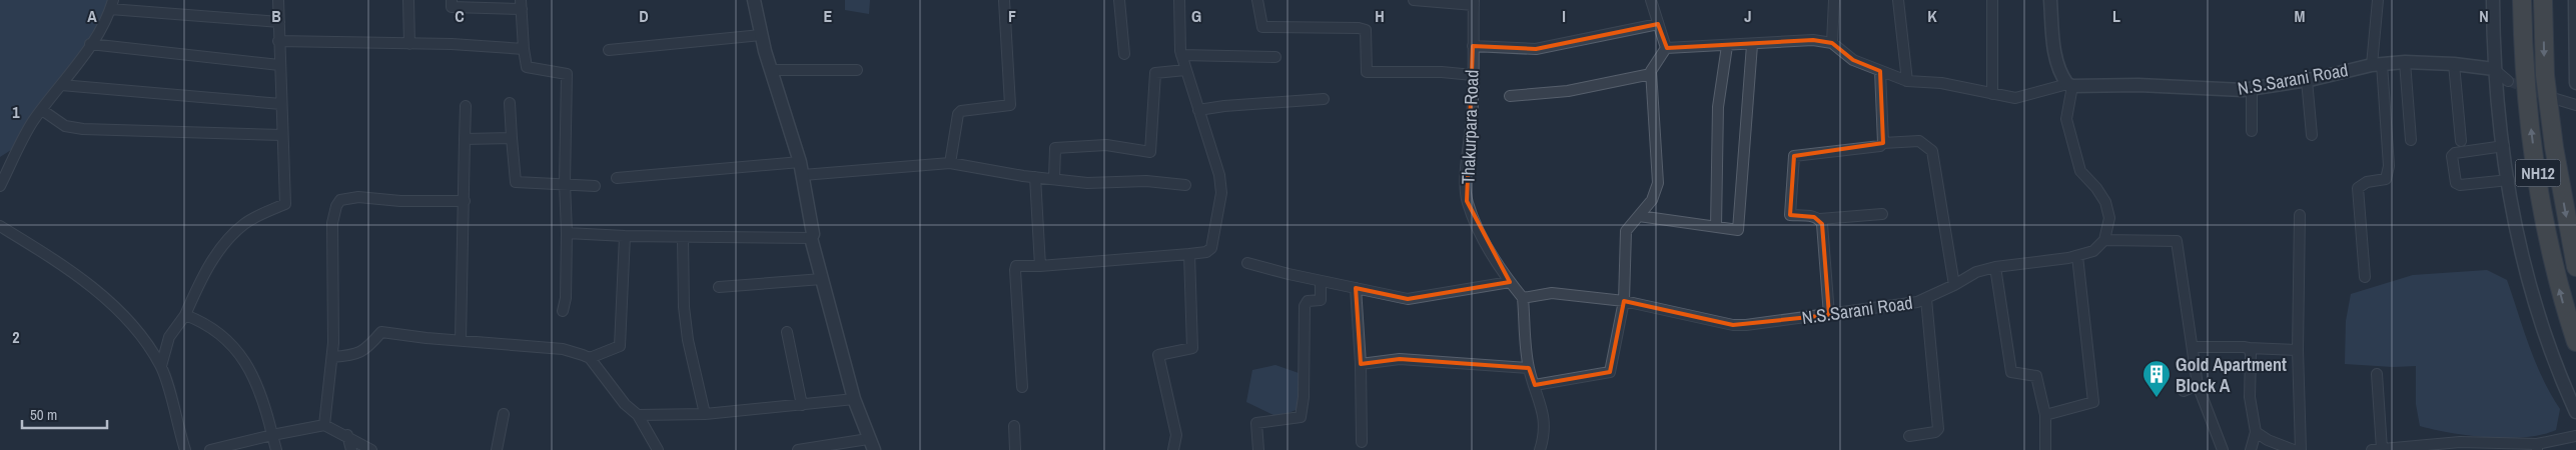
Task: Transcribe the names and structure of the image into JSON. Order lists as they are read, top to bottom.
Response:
{
  "streets": {
    "highway": ["NH12"],
    "street": ["N.S.Sarani Road", "Thakurpara Road"]
  },
  "crossings": [
    ["N.S.Sarani Road", "Thakurpara Road"]
  ],
  "places": {
    "building": ["Gold Apartment Block A"]
  },
  "scale_bar": "50 m",
  "grid": {
    "columns": [
      "A",
      "B",
      "C",
      "D",
      "E",
      "F",
      "G",
      "H",
      "I",
      "J",
      "K",
      "L",
      "M",
      "N"
    ],
    "rows": ["1", "2"]
  }
}
